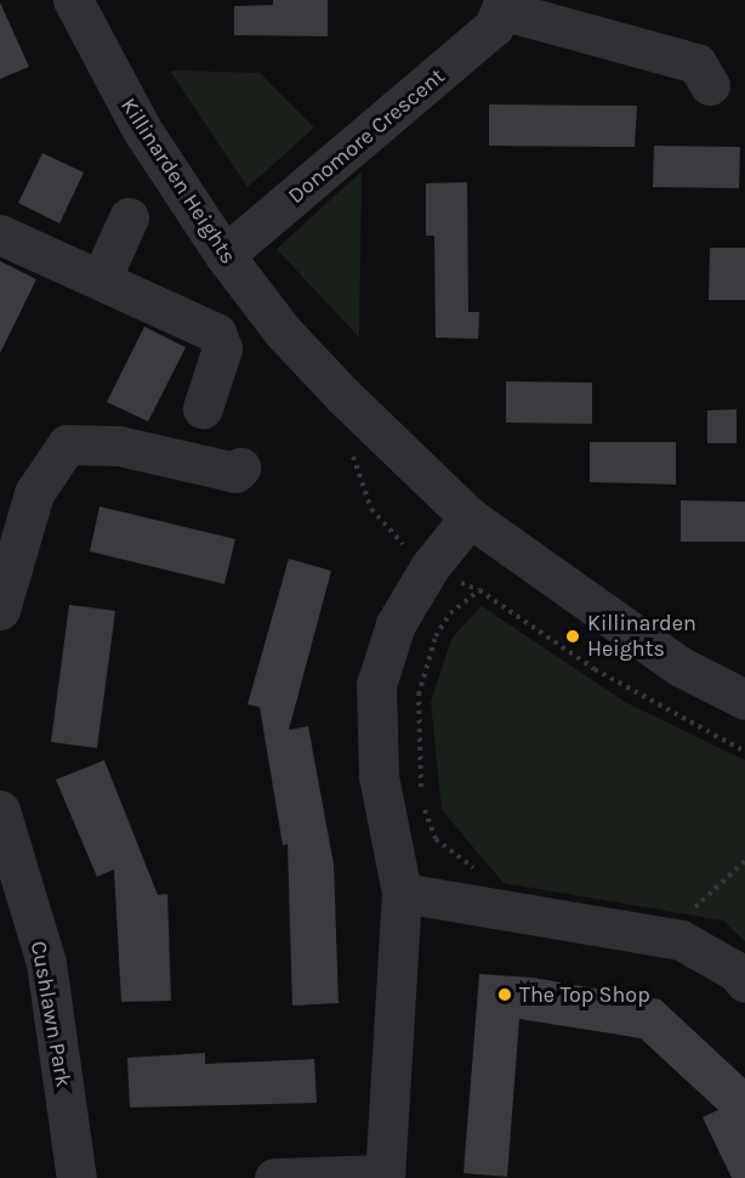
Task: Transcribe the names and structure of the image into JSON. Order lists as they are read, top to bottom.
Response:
{
  "streets": {
    "street": ["Donomore Crescent", "Killinarden Heights", "Cushlawn Park"]
  },
  "crossings": [
    ["Donomore Crescent", "Killinarden Heights"]
  ],
  "places": ["Killinarden Heights", "The Top Shop"]
}
